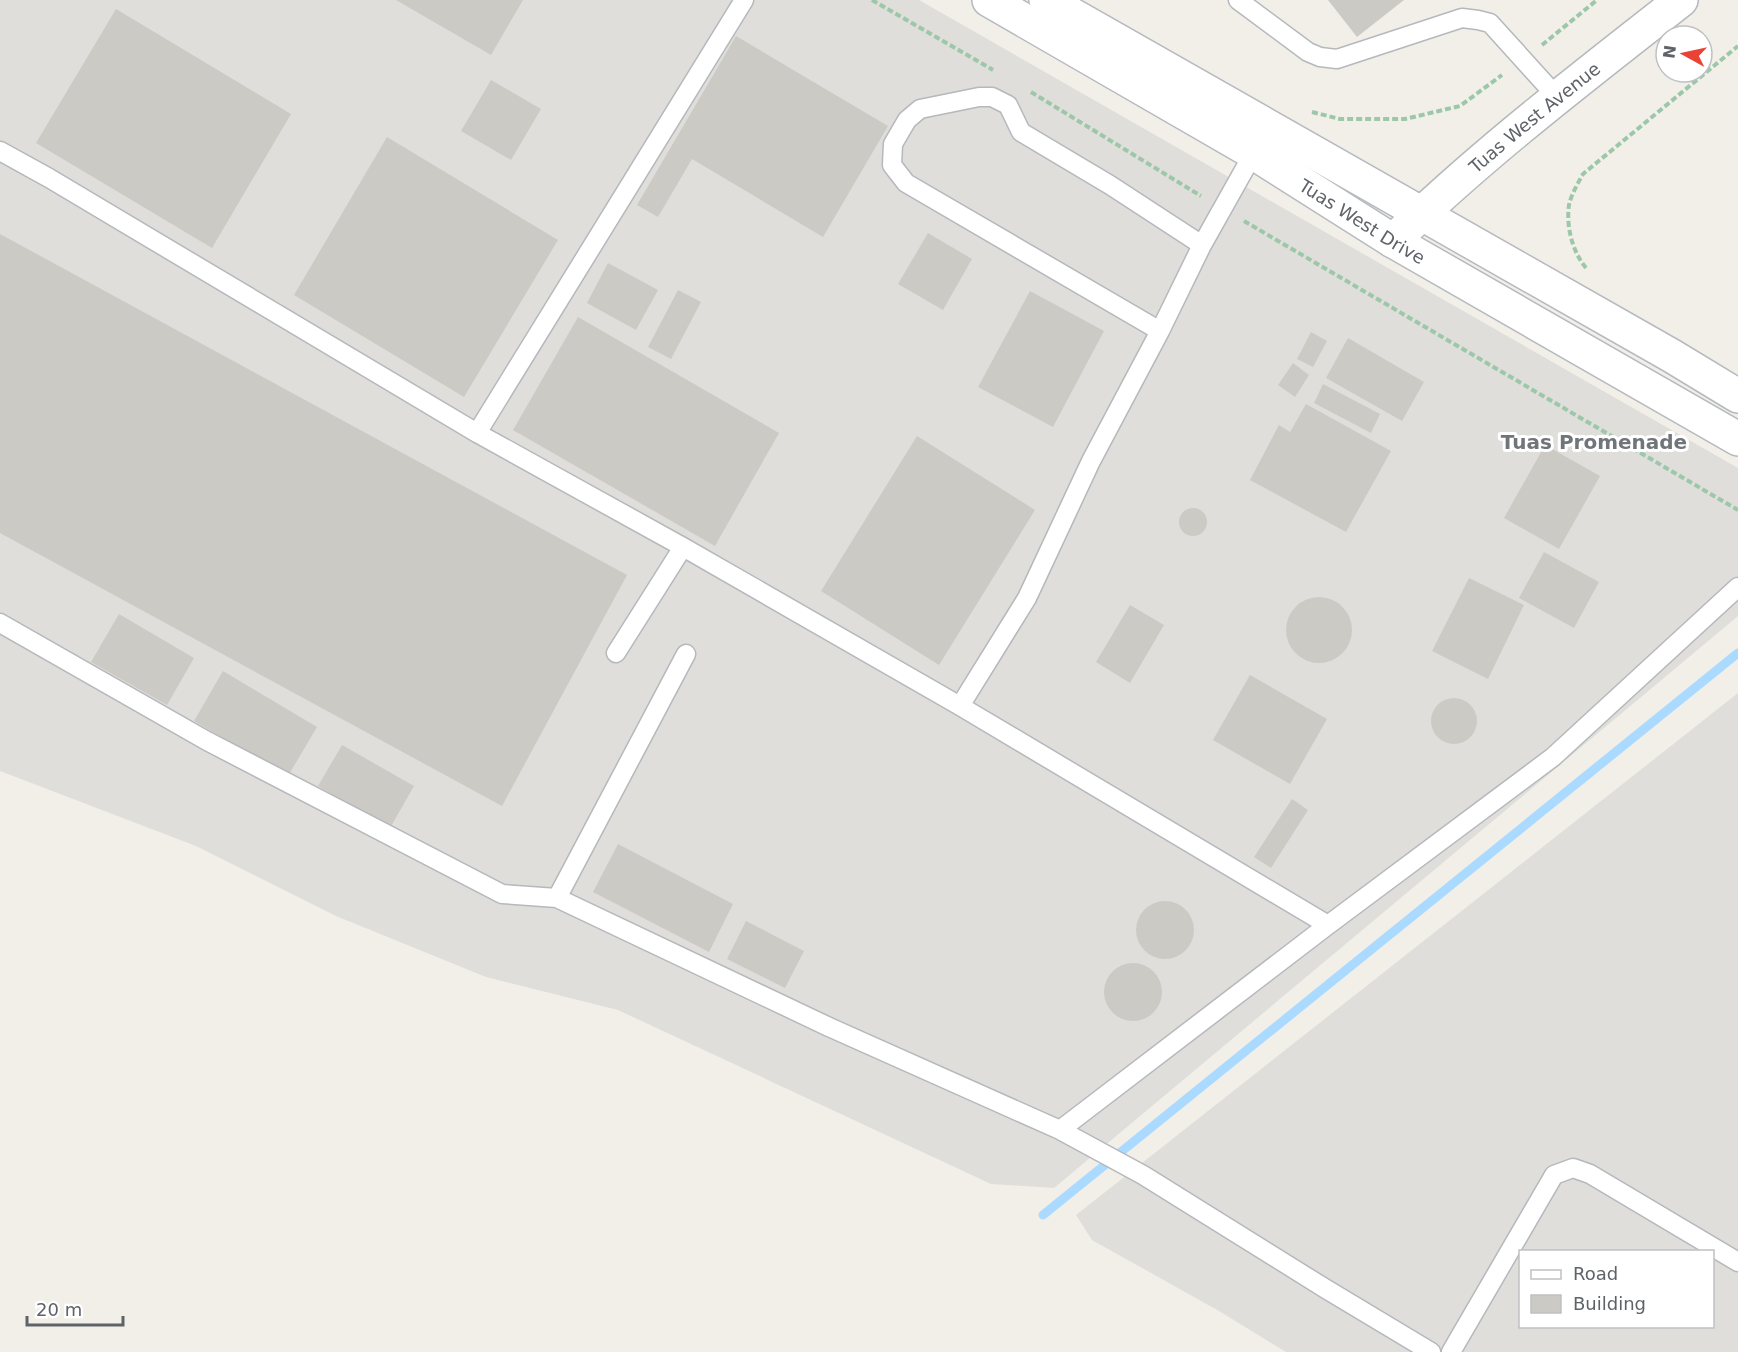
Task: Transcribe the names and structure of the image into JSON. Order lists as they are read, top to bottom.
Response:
{
  "streets": {
    "main road": ["Tuas West Avenue", "Tuas West Drive"]
  },
  "crossings": [
    ["Tuas West Avenue", "Tuas West Drive"]
  ],
  "districts": ["Tuas Promenade"],
  "legend": ["Road", "Building"],
  "scale_bar": "20 m",
  "north": "left"
}
